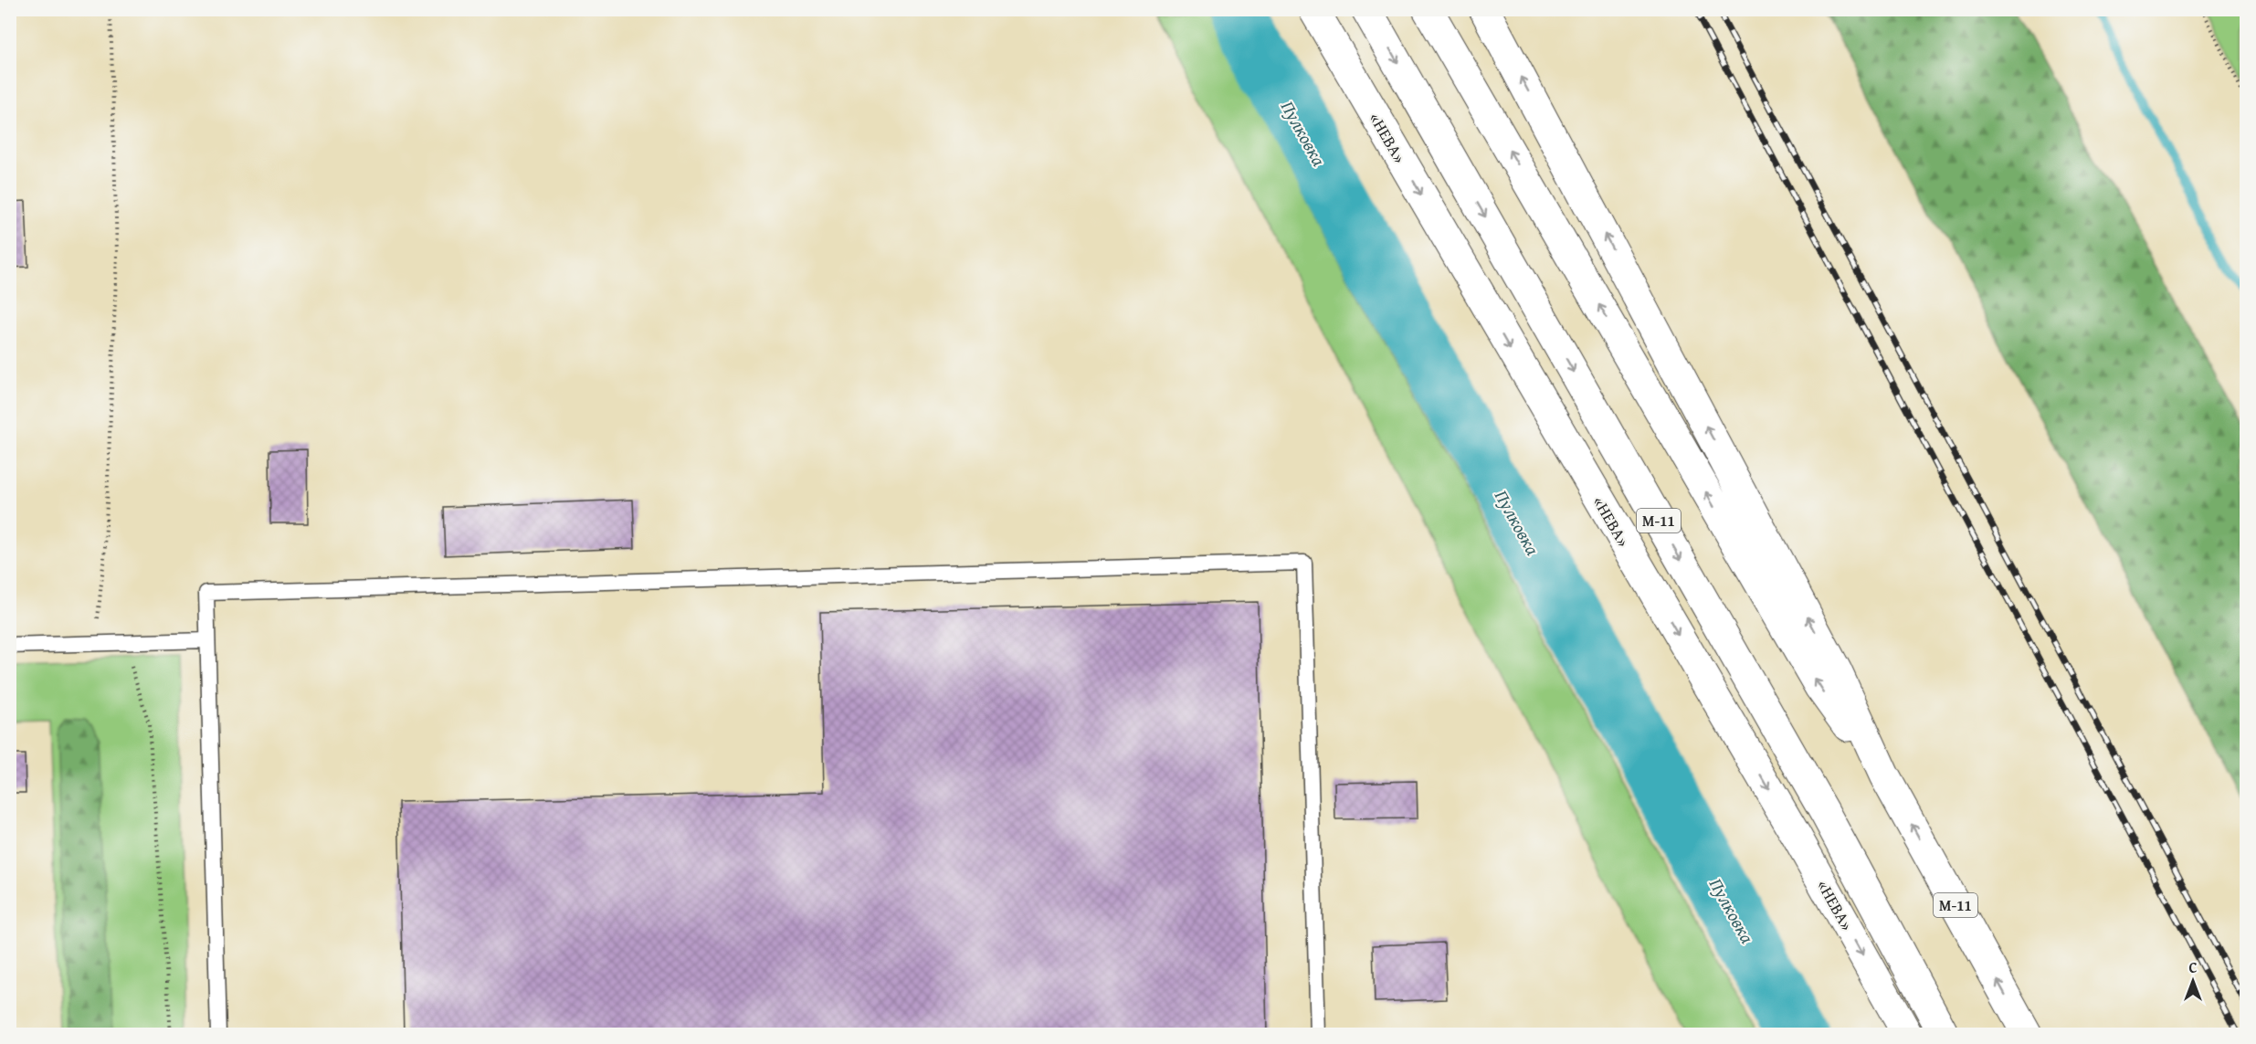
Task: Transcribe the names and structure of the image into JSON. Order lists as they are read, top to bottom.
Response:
{
  "streets": {
    "highway": ["«НЕВА»", "М-11"]
  },
  "water": ["Пулковка"],
  "north": "top"
}
